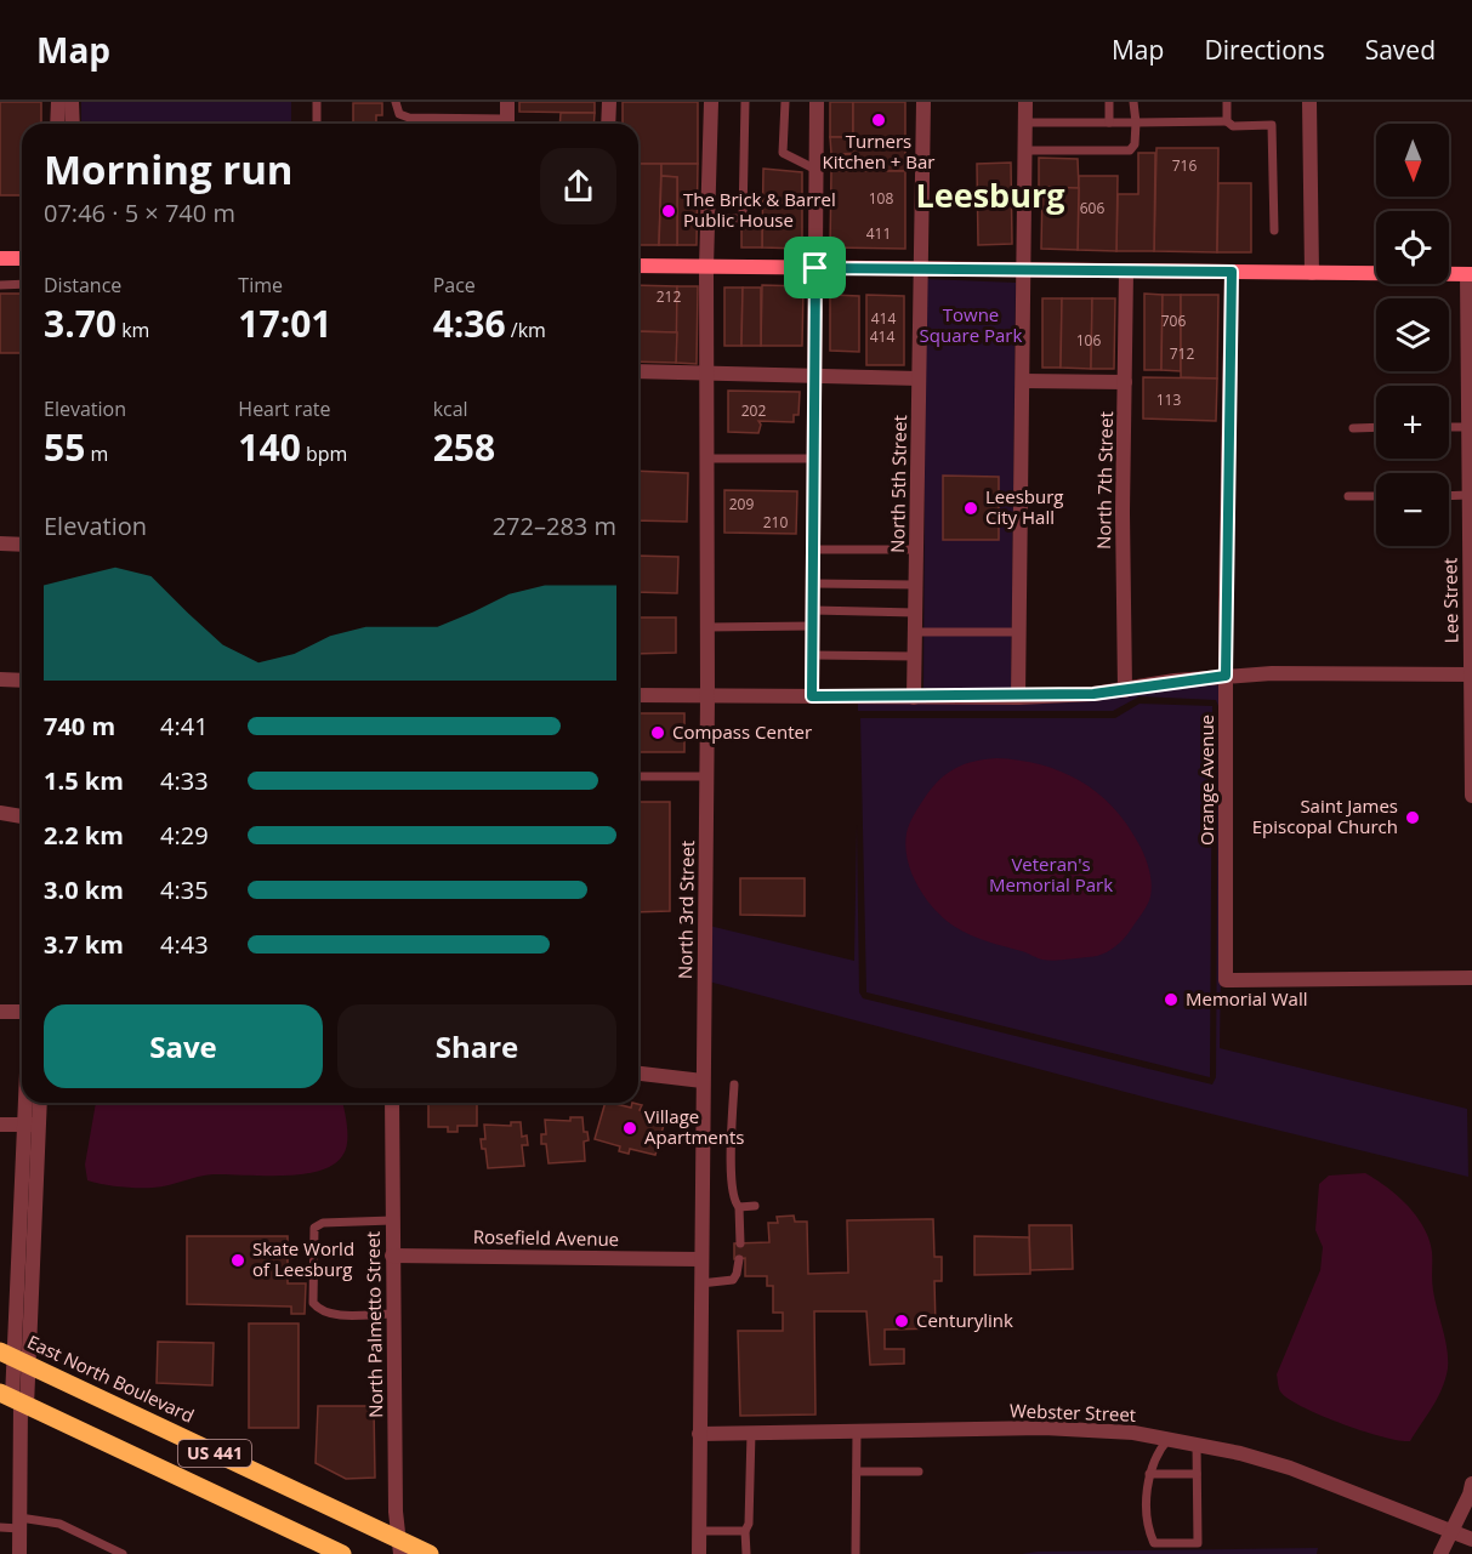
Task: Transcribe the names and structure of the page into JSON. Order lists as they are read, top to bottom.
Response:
{
  "streets": {
    "main road": ["East North Boulevard", "US 441"],
    "street": [
      "North 7th Street",
      "North 5th Street",
      "Lee Street",
      "Orange Avenue",
      "North 3rd Street",
      "Rosefield Avenue",
      "North Palmetto Street",
      "Webster Street"
    ]
  },
  "crossings": [
    ["North 3rd Street", "Rosefield Avenue"],
    ["North 3rd Street", "Webster Street"],
    ["Rosefield Avenue", "North Palmetto Street"],
    ["North Palmetto Street", "East North Boulevard"],
    ["North Palmetto Street", "US 441"],
    ["East North Boulevard", "US 441"]
  ],
  "districts": ["Leesburg"],
  "parks": ["Towne Square Park", "Veteran's Memorial Park"],
  "places": [
    "Turners Kitchen + Bar",
    "The Brick & Barrel Public House",
    "Leesburg City Hall",
    "Compass Center",
    "Saint James Episcopal Church",
    "Memorial Wall",
    "Village Apartments",
    "Skate World of Leesburg",
    "Centurylink"
  ],
  "house_numbers": [
    "716",
    "108",
    "606",
    "411",
    "212",
    "414",
    "706",
    "414",
    "106",
    "712",
    "113",
    "202",
    "209",
    "210"
  ],
  "north": "bottom",
  "page": {
    "header": "Map",
    "nav": ["Map", "Directions", "Saved"],
    "map_buttons": ["+", "−"],
    "heading": ["Morning run", "07:46 · 5 × 740 m"],
    "stats": [
      ["Distance", "3.70 km"],
      ["Time", "17:01"],
      ["Pace", "4:36 /km"],
      ["Elevation", "55 m"],
      ["Heart rate", "140 bpm"],
      ["kcal", "258"]
    ],
    "chart": ["Elevation", "272–283 m"],
    "list": [
      {
        "name": "740 m",
        "note": "4:41"
      },
      {
        "name": "1.5 km",
        "note": "4:33"
      },
      {
        "name": "2.2 km",
        "note": "4:29"
      },
      {
        "name": "3.0 km",
        "note": "4:35"
      },
      {
        "name": "3.7 km",
        "note": "4:43"
      }
    ],
    "buttons": ["Save", "Share"]
  }
}
